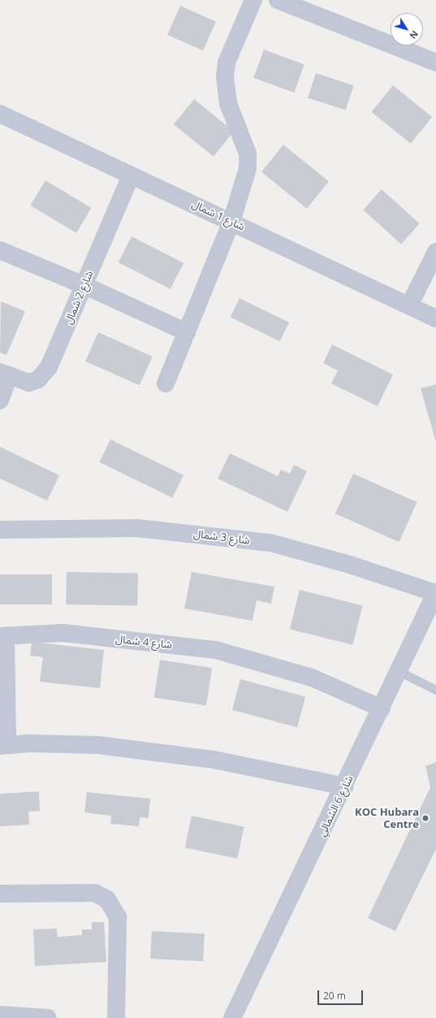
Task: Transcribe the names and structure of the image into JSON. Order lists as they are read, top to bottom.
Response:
{
  "streets": {
    "street": [
      "شارع 1 شمال",
      "شارع 2 شمال",
      "شارع 3 شمال",
      "شارع 4 شمال",
      "شارع 6 الشمالي"
    ]
  },
  "crossings": [
    ["شارع 1 شمال", "شارع 2 شمال"],
    ["شارع 3 شمال", "شارع 6 الشمالي"],
    ["شارع 4 شمال", "شارع 6 الشمالي"]
  ],
  "places": ["KOC Hubara Centre"],
  "scale_bar": "20 m",
  "north": "bottom right"
}
